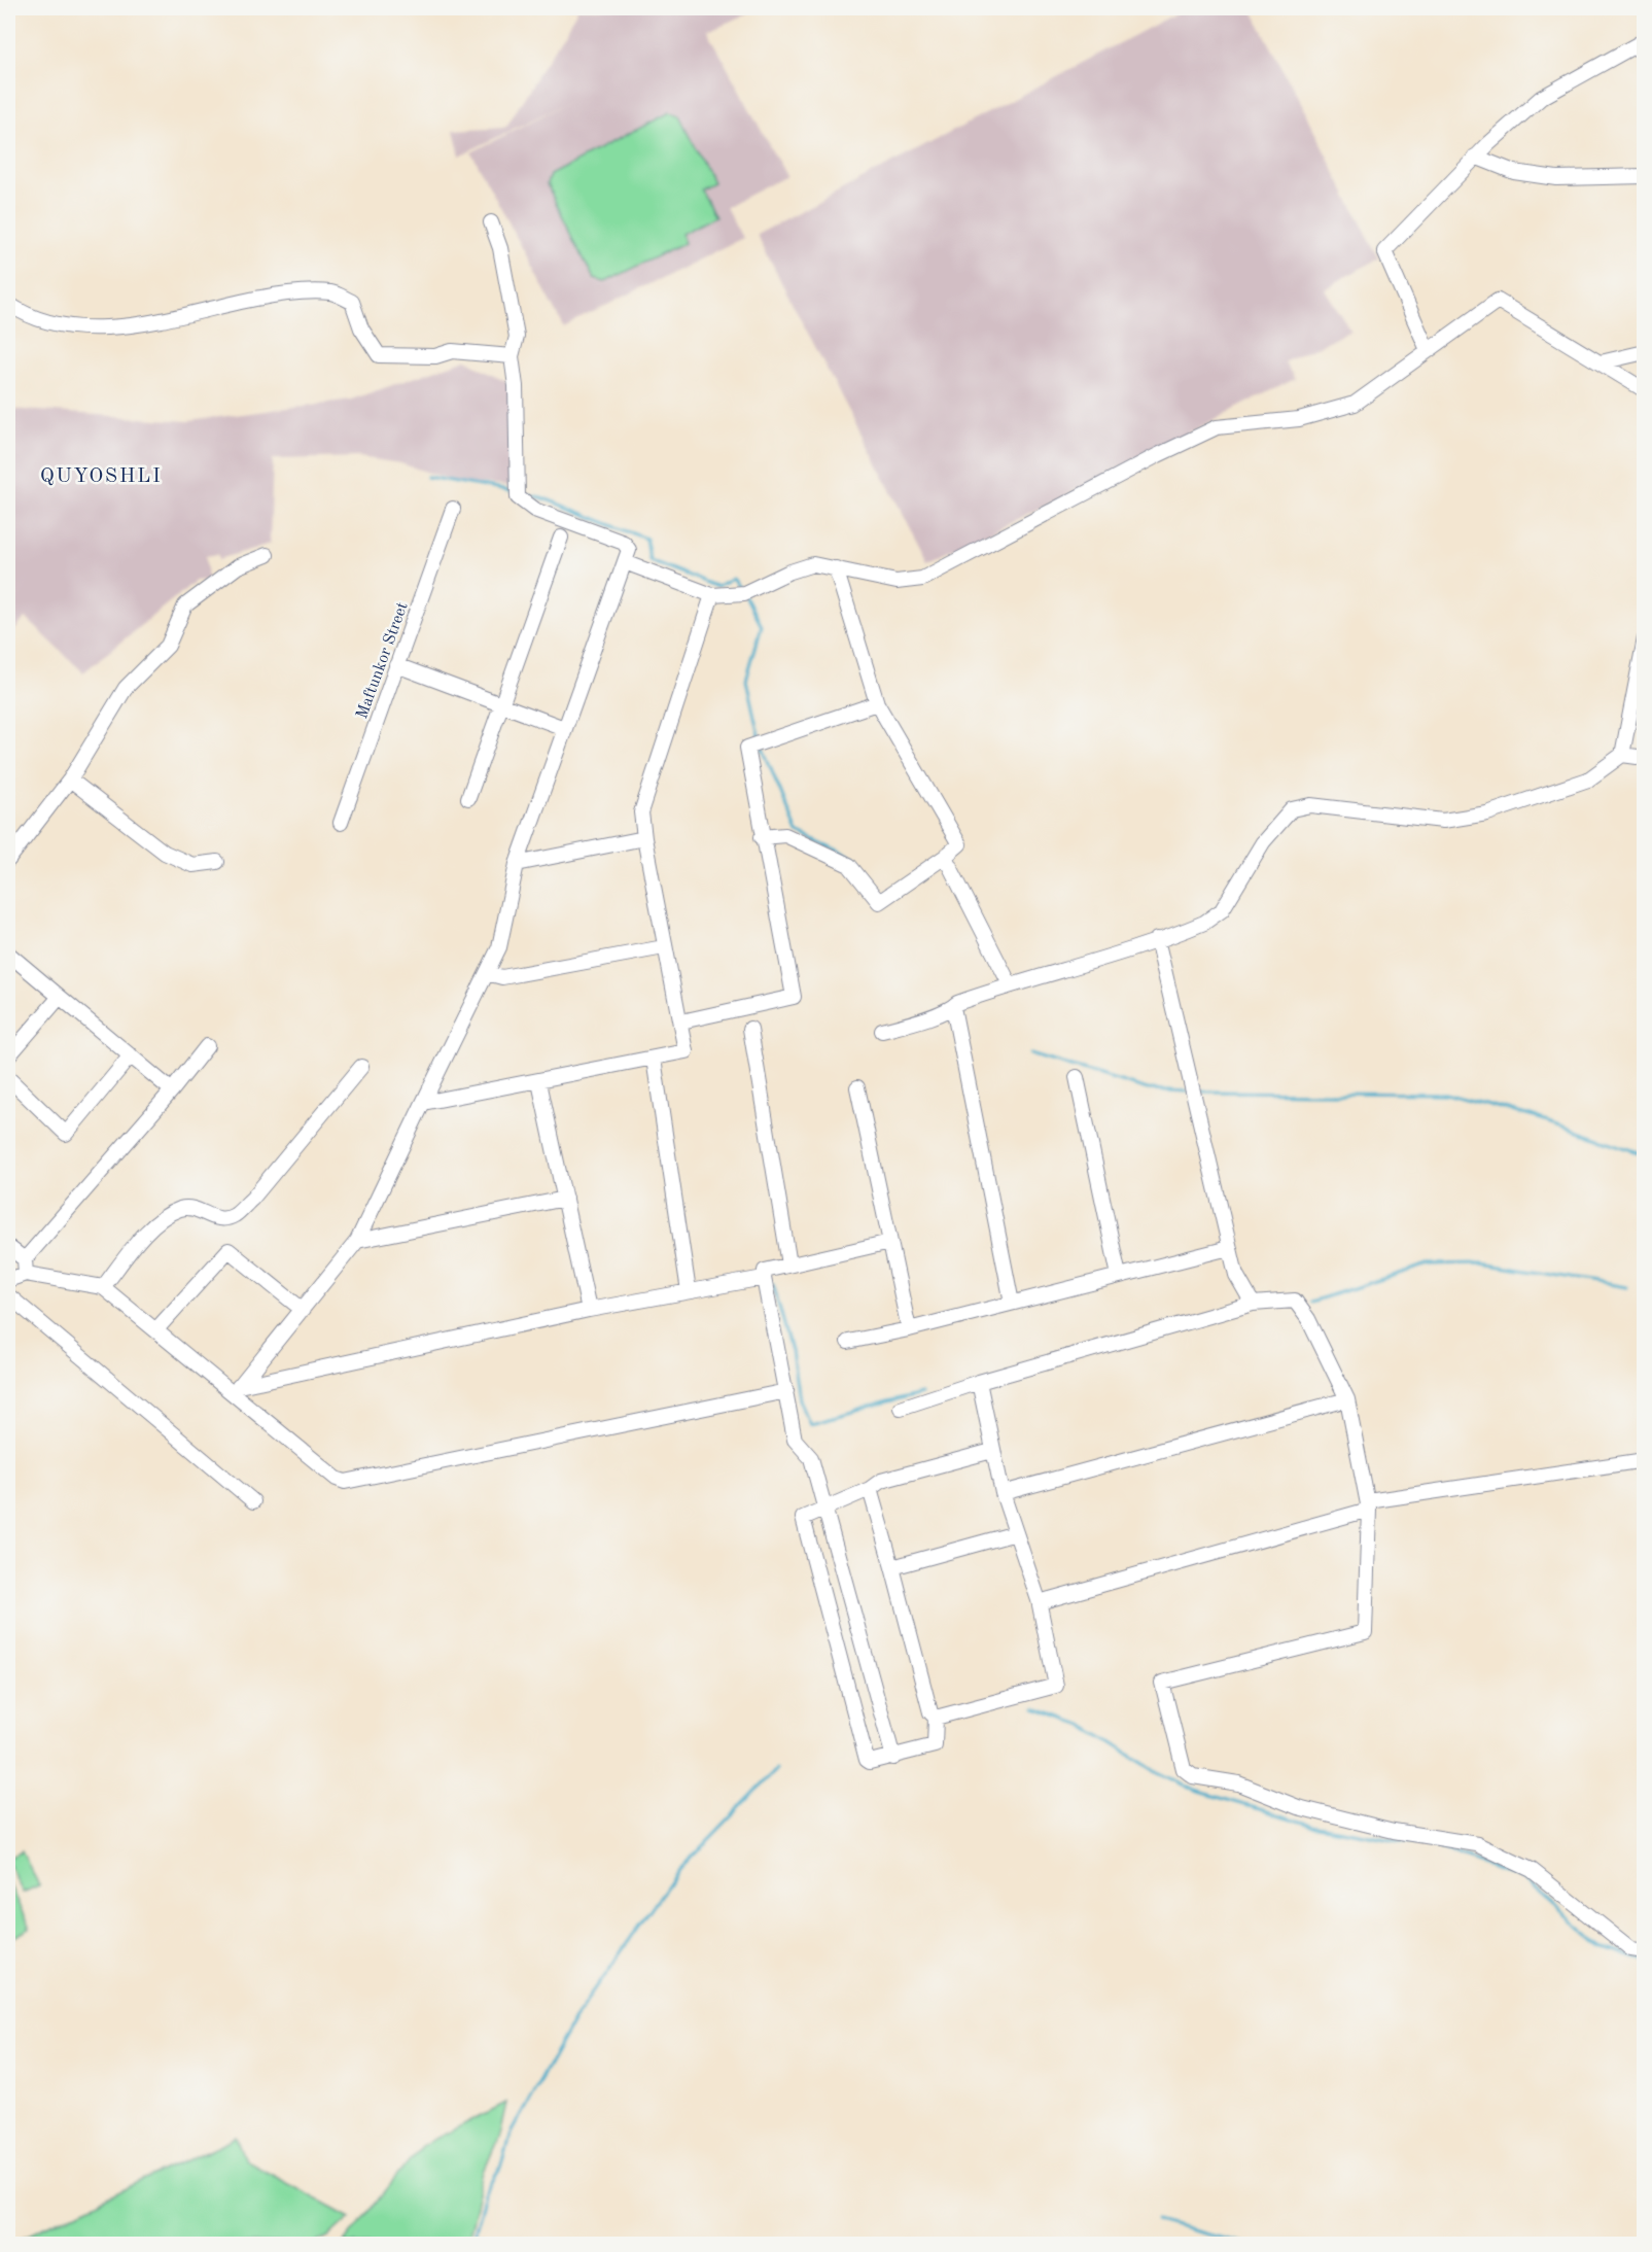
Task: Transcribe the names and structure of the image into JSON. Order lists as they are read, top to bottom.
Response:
{
  "streets": {
    "street": ["Maftunkor Street"]
  },
  "districts": ["QUYOSHLI"]
}
